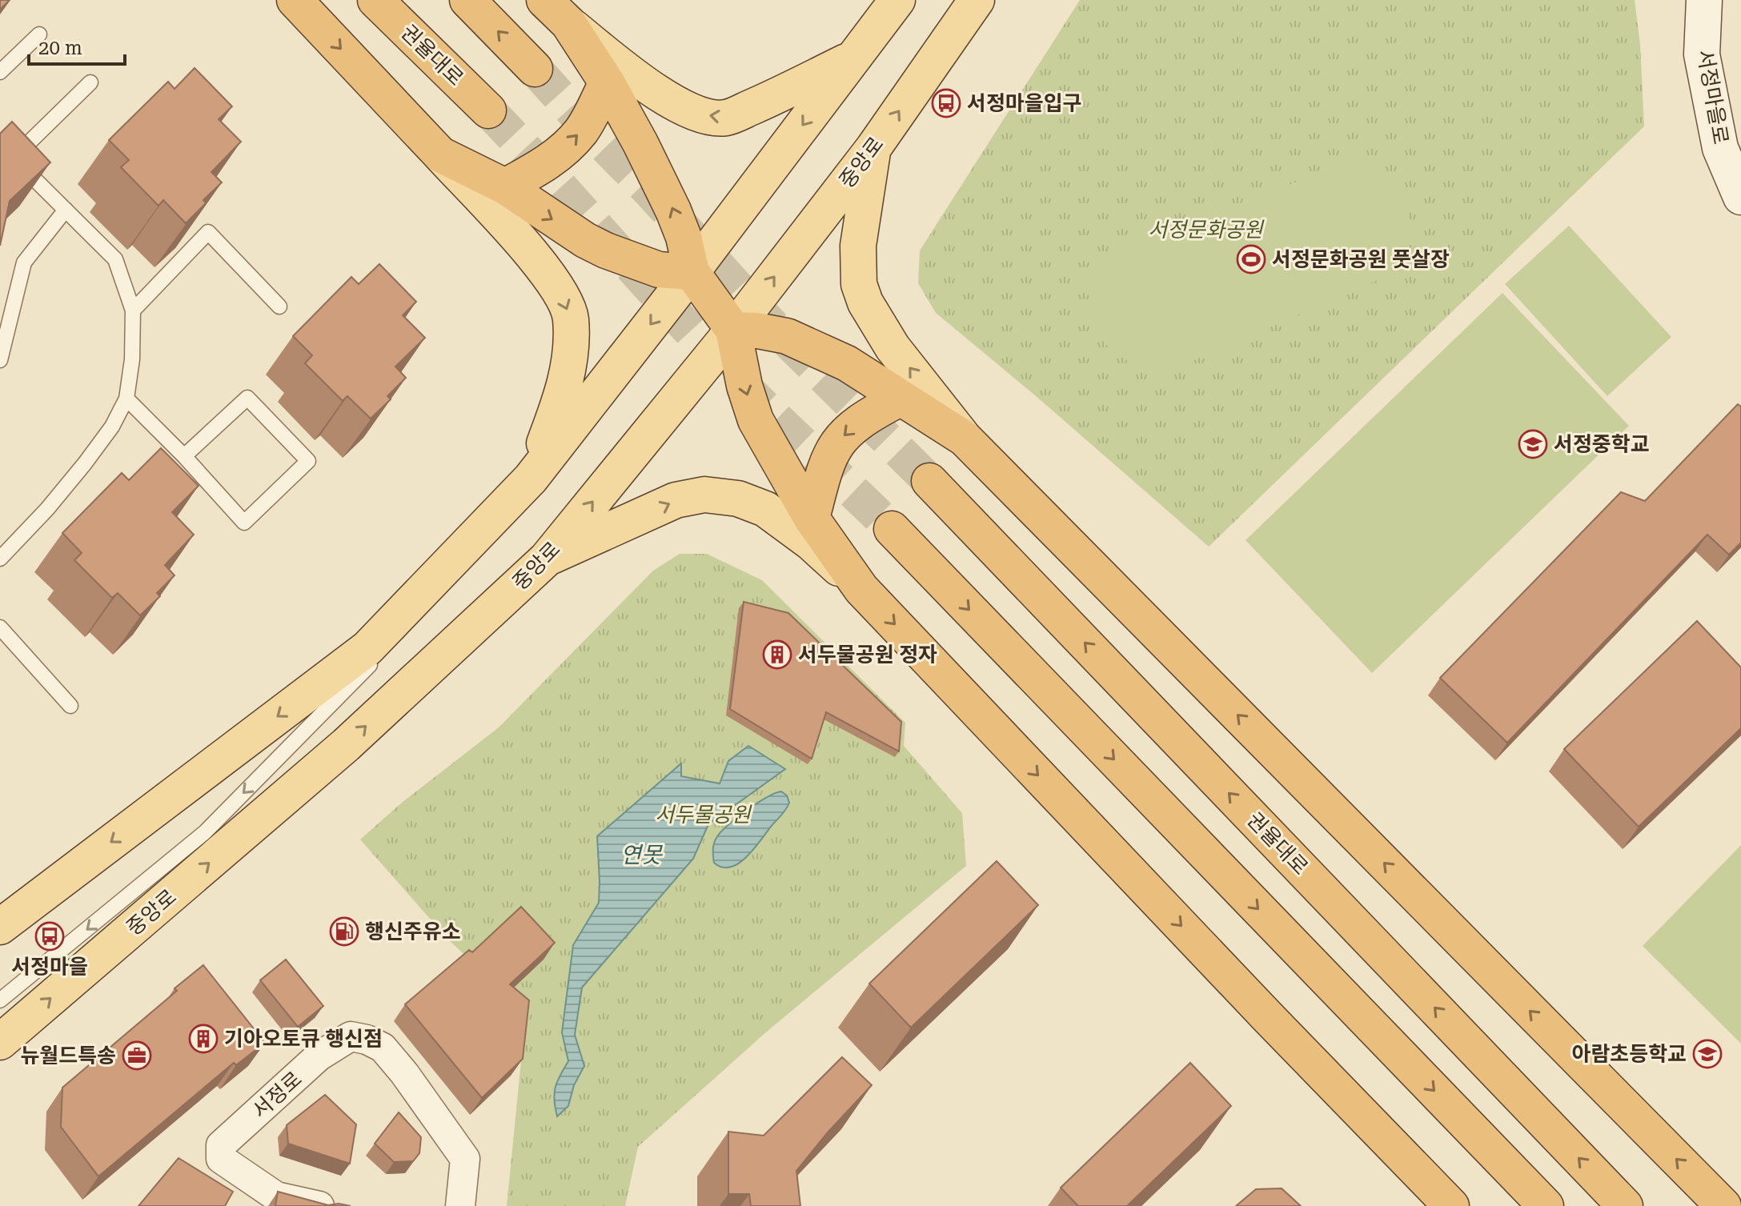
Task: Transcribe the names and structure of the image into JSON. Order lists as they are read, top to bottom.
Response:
{
  "streets": {
    "highway": ["권율대로"],
    "main road": ["서정마을로", "중앙로"],
    "street": ["서정로"]
  },
  "water": ["연못"],
  "parks": ["서정문화공원", "서두물공원"],
  "places": {
    "bus stop": ["서정마을입구", "서정마을"],
    "sports": ["서정문화공원 풋살장"],
    "school or university": ["서정중학교", "아람초등학교"],
    "building": ["서두물공원 정자", "기아오토큐 행신점"],
    "fuel station": ["행신주유소"],
    "office": ["뉴월드특송"]
  },
  "scale_bar": "20 m"
}
